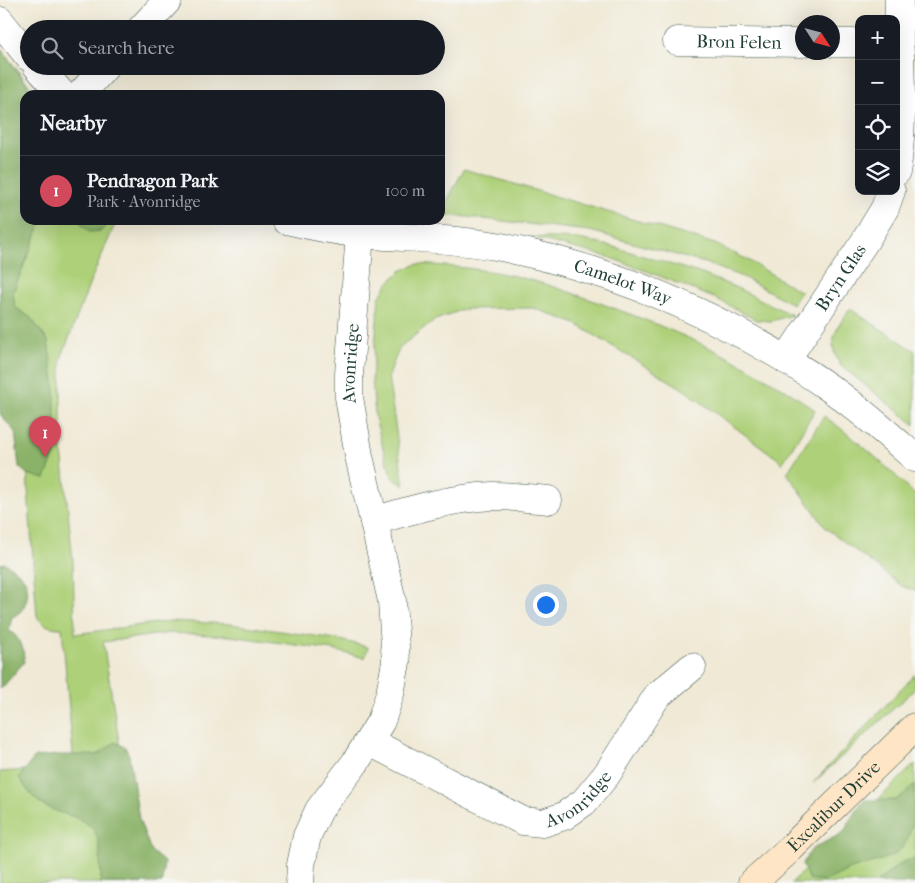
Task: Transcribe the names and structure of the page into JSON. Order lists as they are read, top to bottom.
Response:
{
  "streets": {
    "street": [
      "Bron Felen",
      "Bryn Glas",
      "Camelot Way",
      "Avonridge",
      "Excalibur Drive"
    ]
  },
  "crossings": [
    ["Bryn Glas", "Camelot Way"],
    ["Camelot Way", "Avonridge"]
  ],
  "north": "bottom right",
  "page": {
    "map_buttons": ["+", "−"],
    "search": "Search here",
    "heading": "Nearby",
    "list": [
      {
        "mark": "1",
        "name": "Pendragon Park",
        "note": "Park · Avonridge",
        "value": "100 m"
      }
    ],
    "pins": "1"
  }
}
